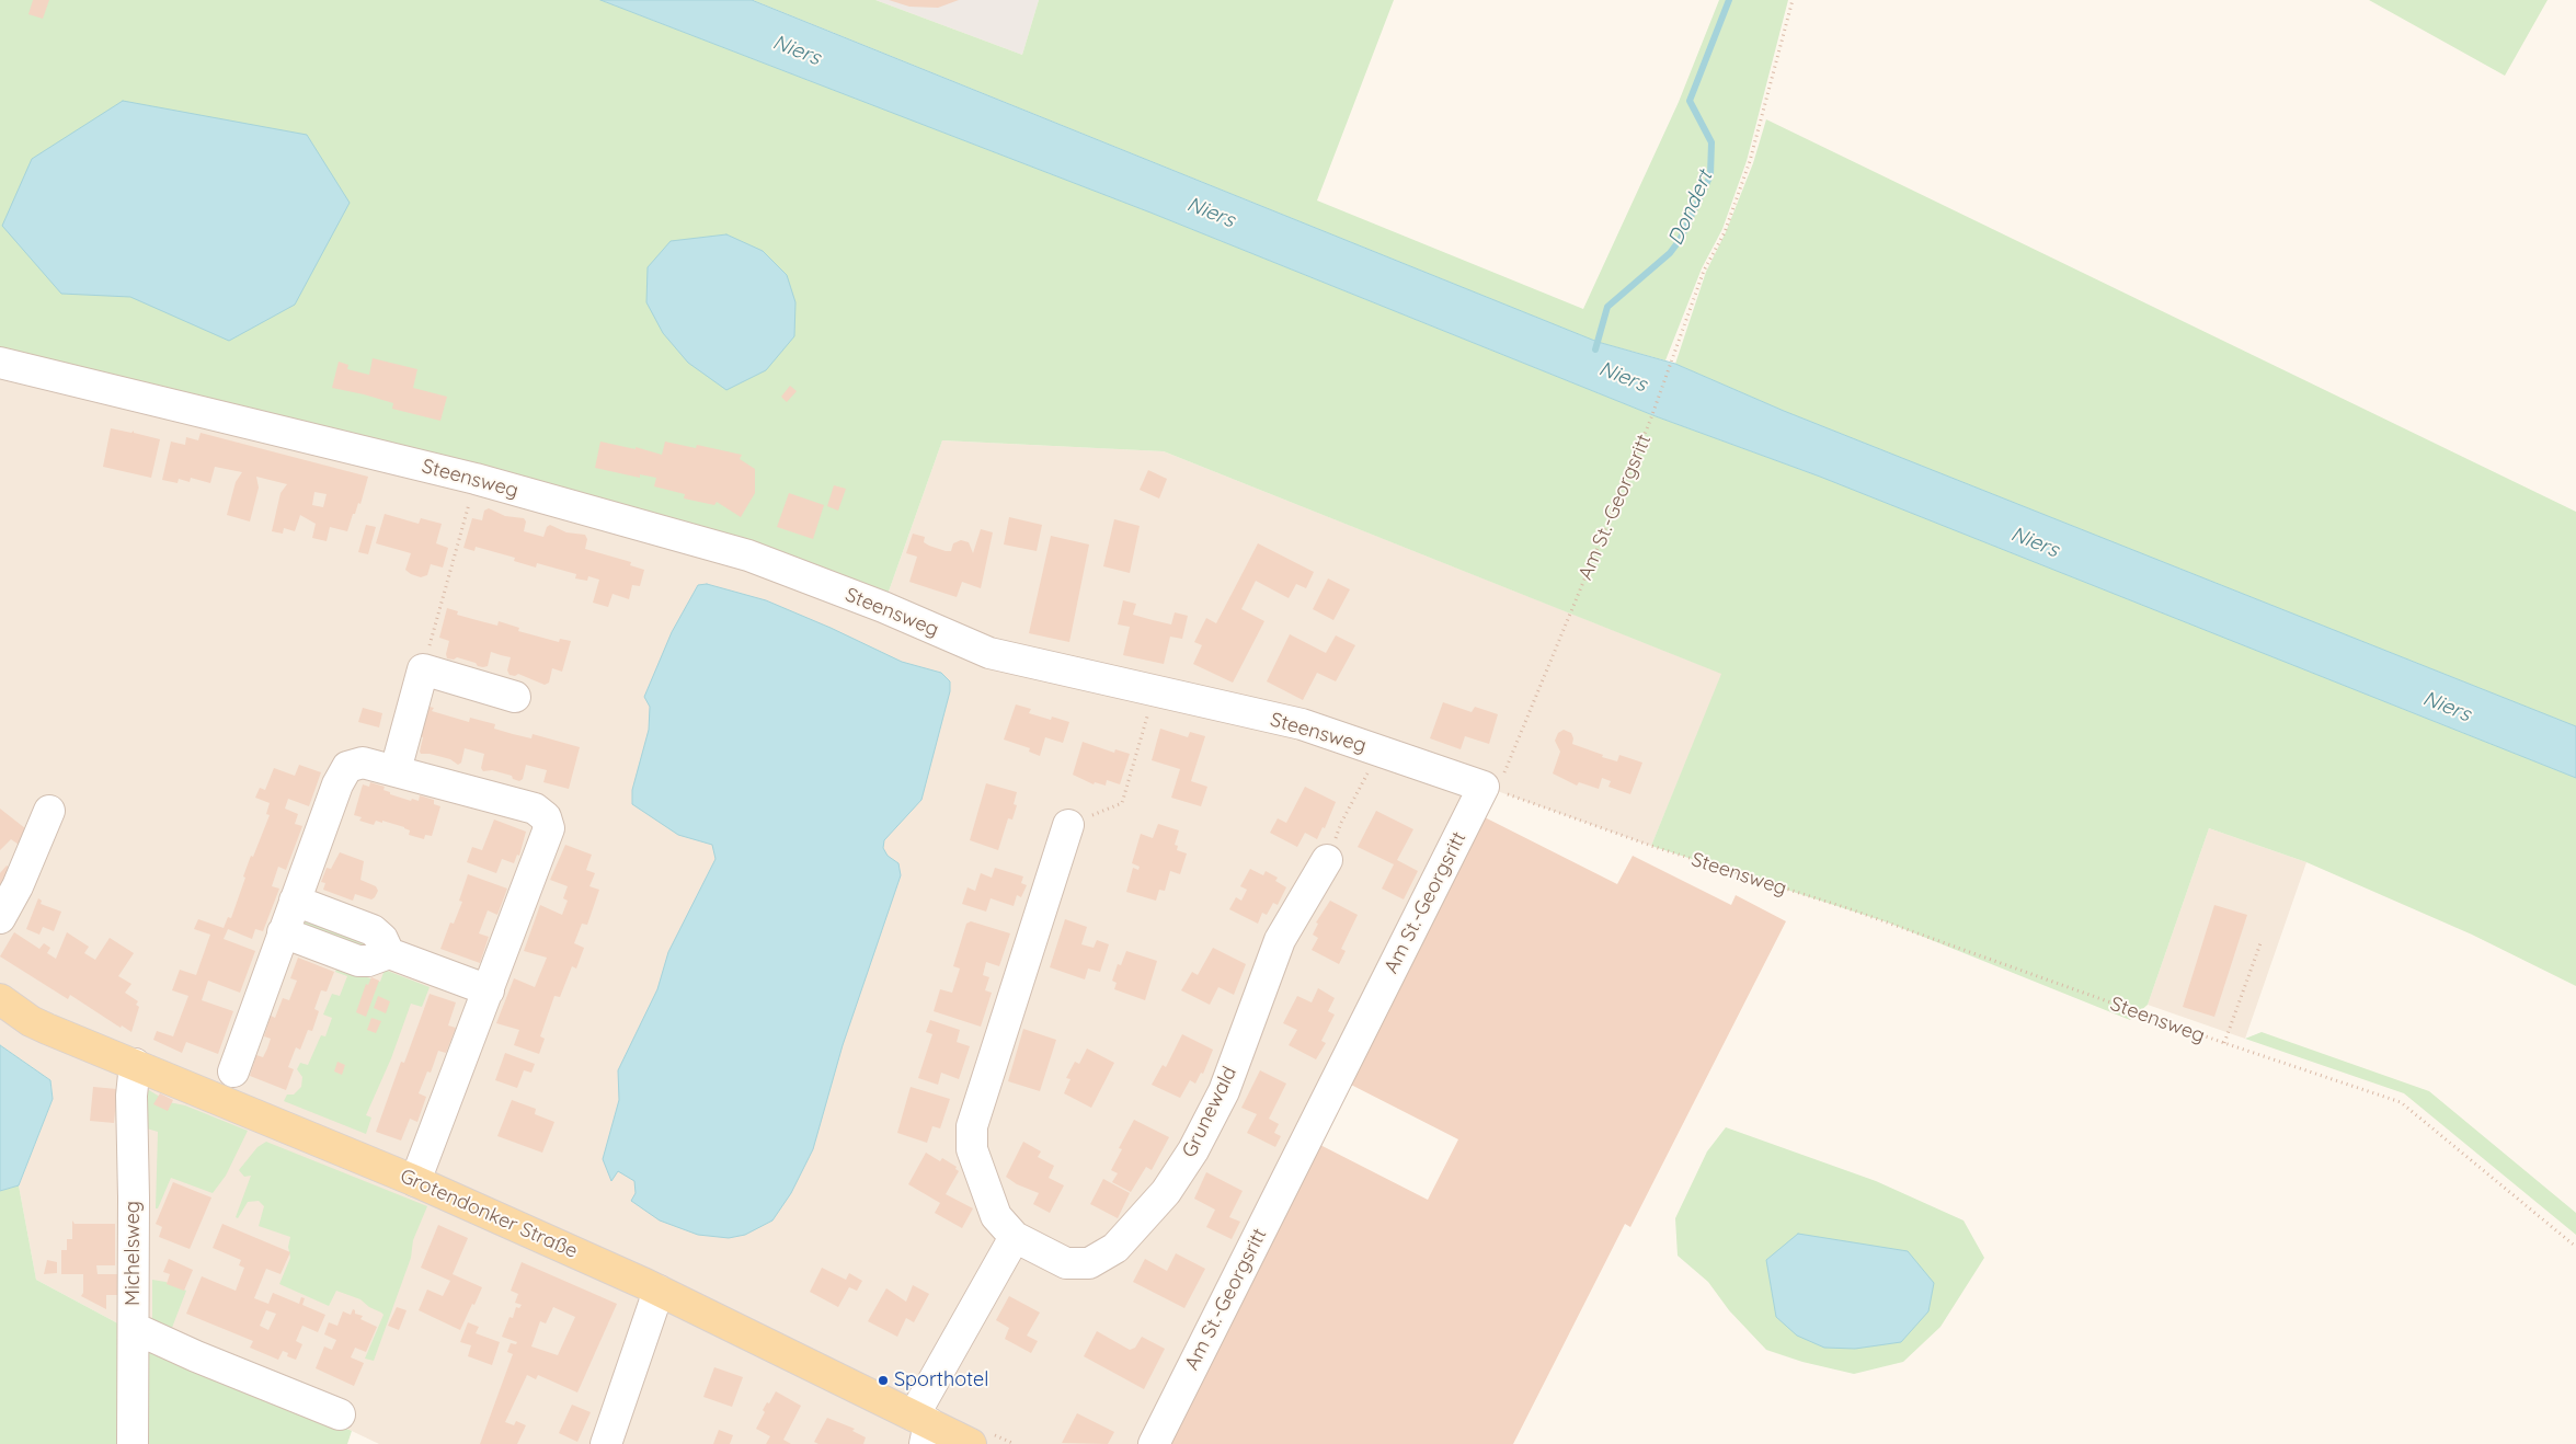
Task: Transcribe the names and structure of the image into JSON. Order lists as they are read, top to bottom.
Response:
{
  "streets": {
    "main road": ["Grotendonker Straße"],
    "street": [
      "Steensweg",
      "Am St.-Georgsritt",
      "Grunewald",
      "Michelsweg"
    ]
  },
  "crossings": [
    ["Steensweg", "Am St.-Georgsritt"],
    ["Grotendonker Straße", "Michelsweg"]
  ],
  "water": ["Niers", "Dondert"],
  "places": ["Sporthotel"]
}
